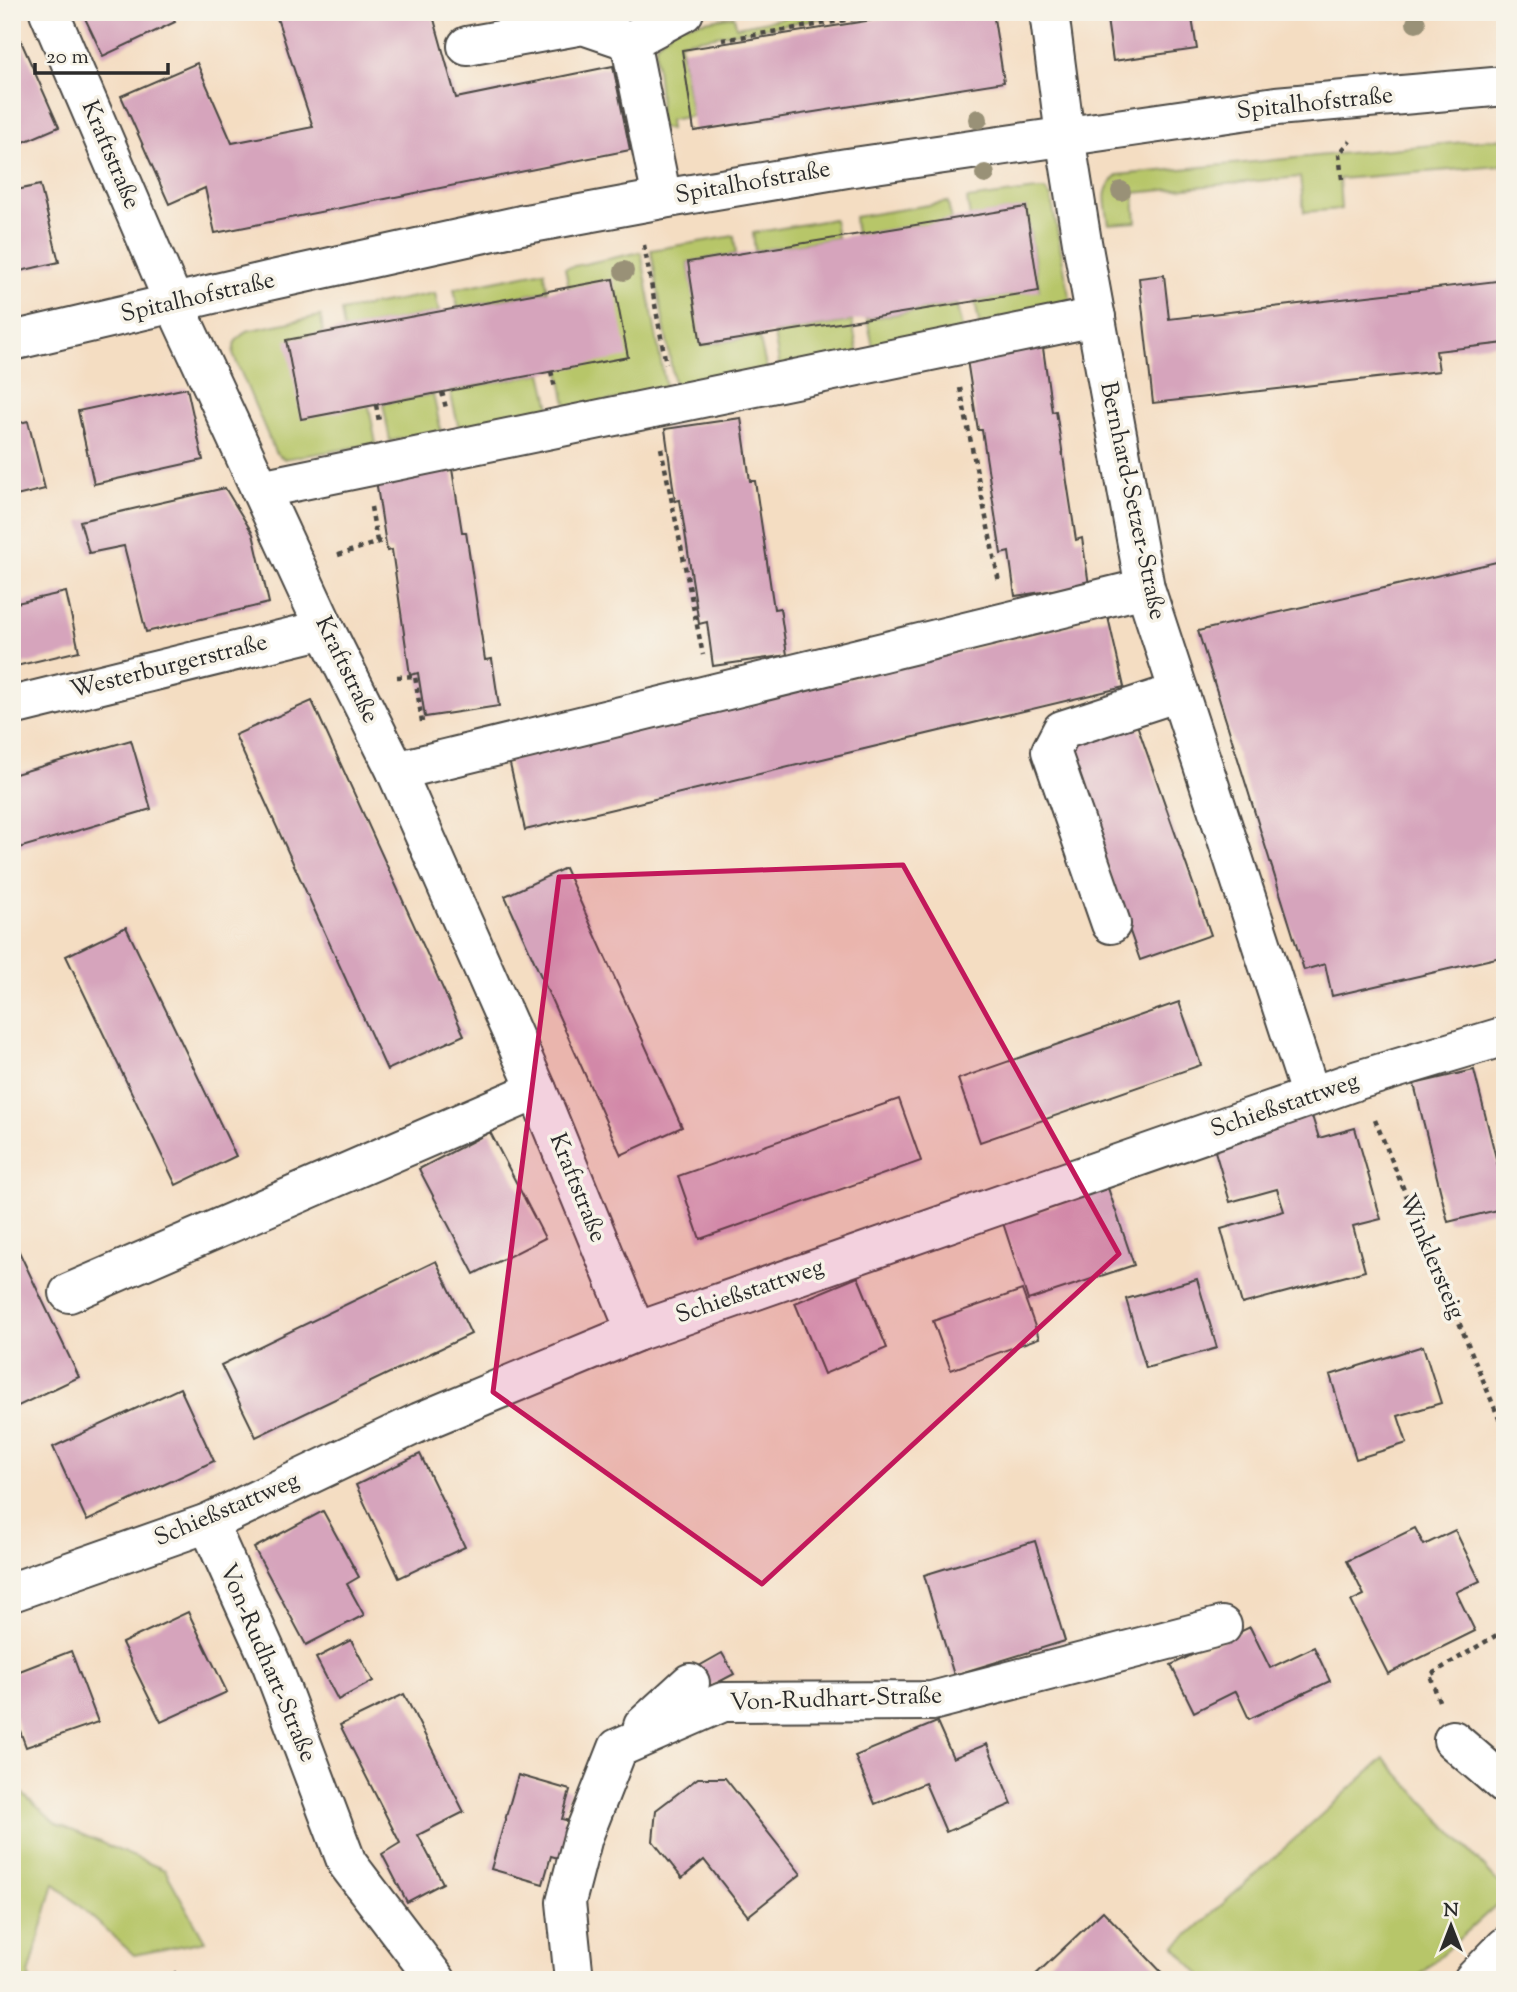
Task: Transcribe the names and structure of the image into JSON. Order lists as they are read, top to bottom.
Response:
{
  "streets": {
    "street": [
      "Spitalhofstraße",
      "Kraftstraße",
      "Bernhard-Setzer-Straße",
      "Westerburgerstraße",
      "Schießstattweg",
      "Von-Rudhart-Straße"
    ],
    "path": ["Winklersteig"]
  },
  "crossings": [
    ["Spitalhofstraße", "Kraftstraße"],
    ["Spitalhofstraße", "Bernhard-Setzer-Straße"],
    ["Kraftstraße", "Westerburgerstraße"],
    ["Kraftstraße", "Schießstattweg"],
    ["Bernhard-Setzer-Straße", "Schießstattweg"],
    ["Schießstattweg", "Winklersteig"],
    ["Schießstattweg", "Von-Rudhart-Straße"]
  ],
  "scale_bar": "20 m",
  "north": "top"
}
